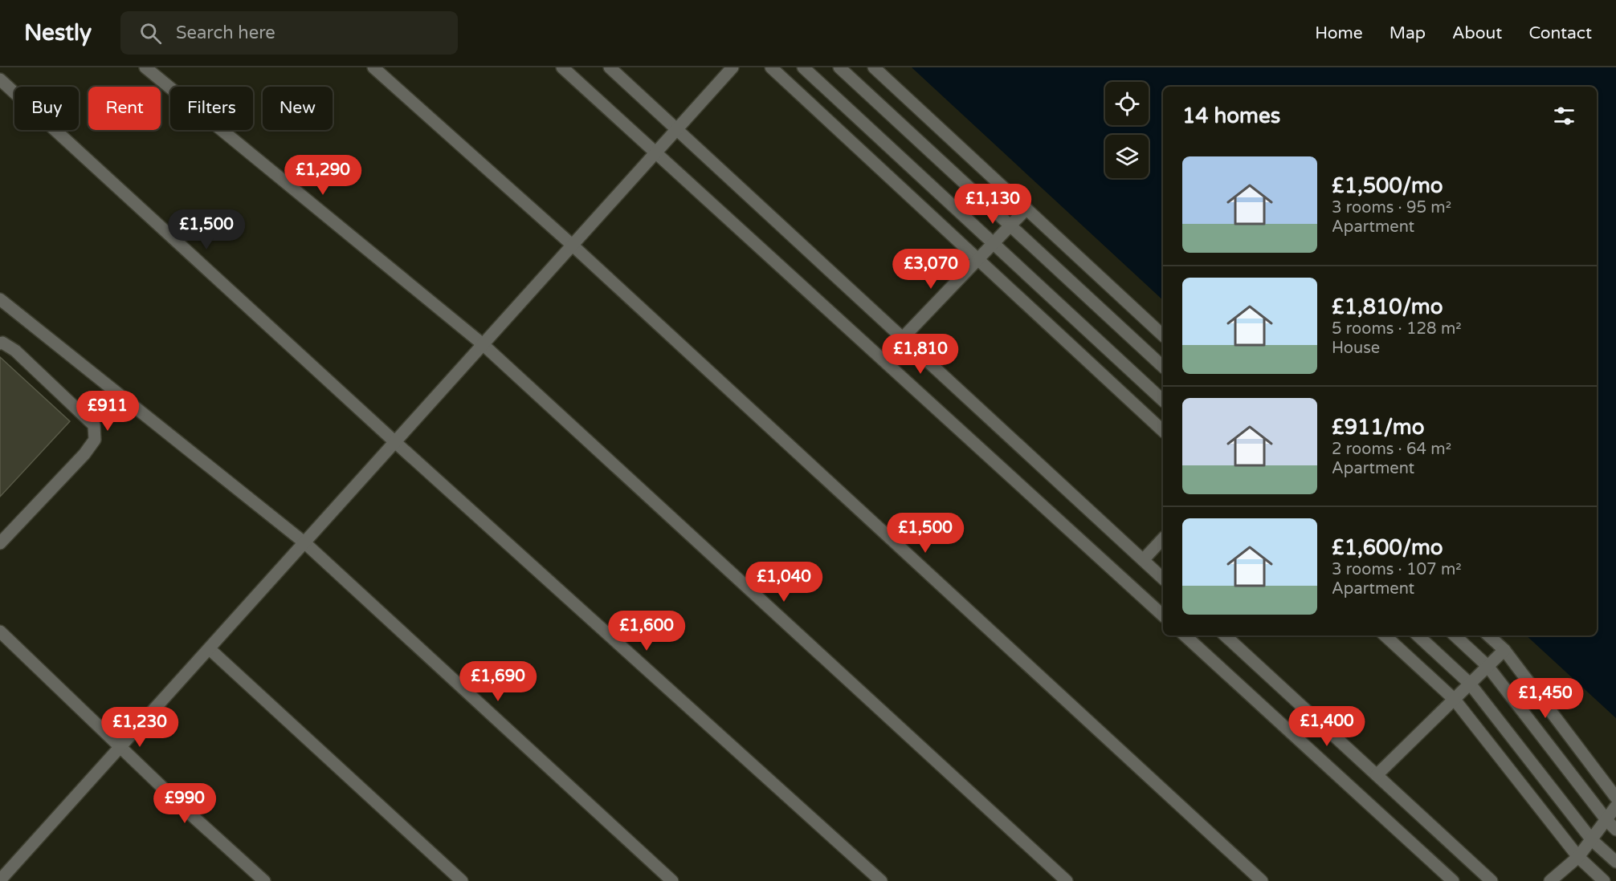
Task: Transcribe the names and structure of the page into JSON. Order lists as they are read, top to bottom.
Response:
{
  "page": {
    "header": "Nestly",
    "search": "Search here",
    "nav": [
      "Home",
      "Map",
      "About",
      "Contact"
    ],
    "chip": [
      "Buy",
      "Rent",
      "Filters",
      "New"
    ],
    "heading": "14 homes",
    "list": [
      {
        "name": "£1,500/mo",
        "note": "3 rooms · 95 m² · Apartment"
      },
      {
        "name": "£1,810/mo",
        "note": "5 rooms · 128 m² · House"
      },
      {
        "name": "£911/mo",
        "note": "2 rooms · 64 m² · Apartment"
      },
      {
        "name": "£1,600/mo",
        "note": "3 rooms · 107 m² · Apartment"
      }
    ],
    "price": [
      "£1,290",
      "£1,130",
      "£1,500",
      "£3,070",
      "£1,810",
      "£911",
      "£1,500",
      "£1,040",
      "£1,600",
      "£1,690",
      "£1,450",
      "£1,400",
      "£1,230",
      "£990"
    ]
  }
}
